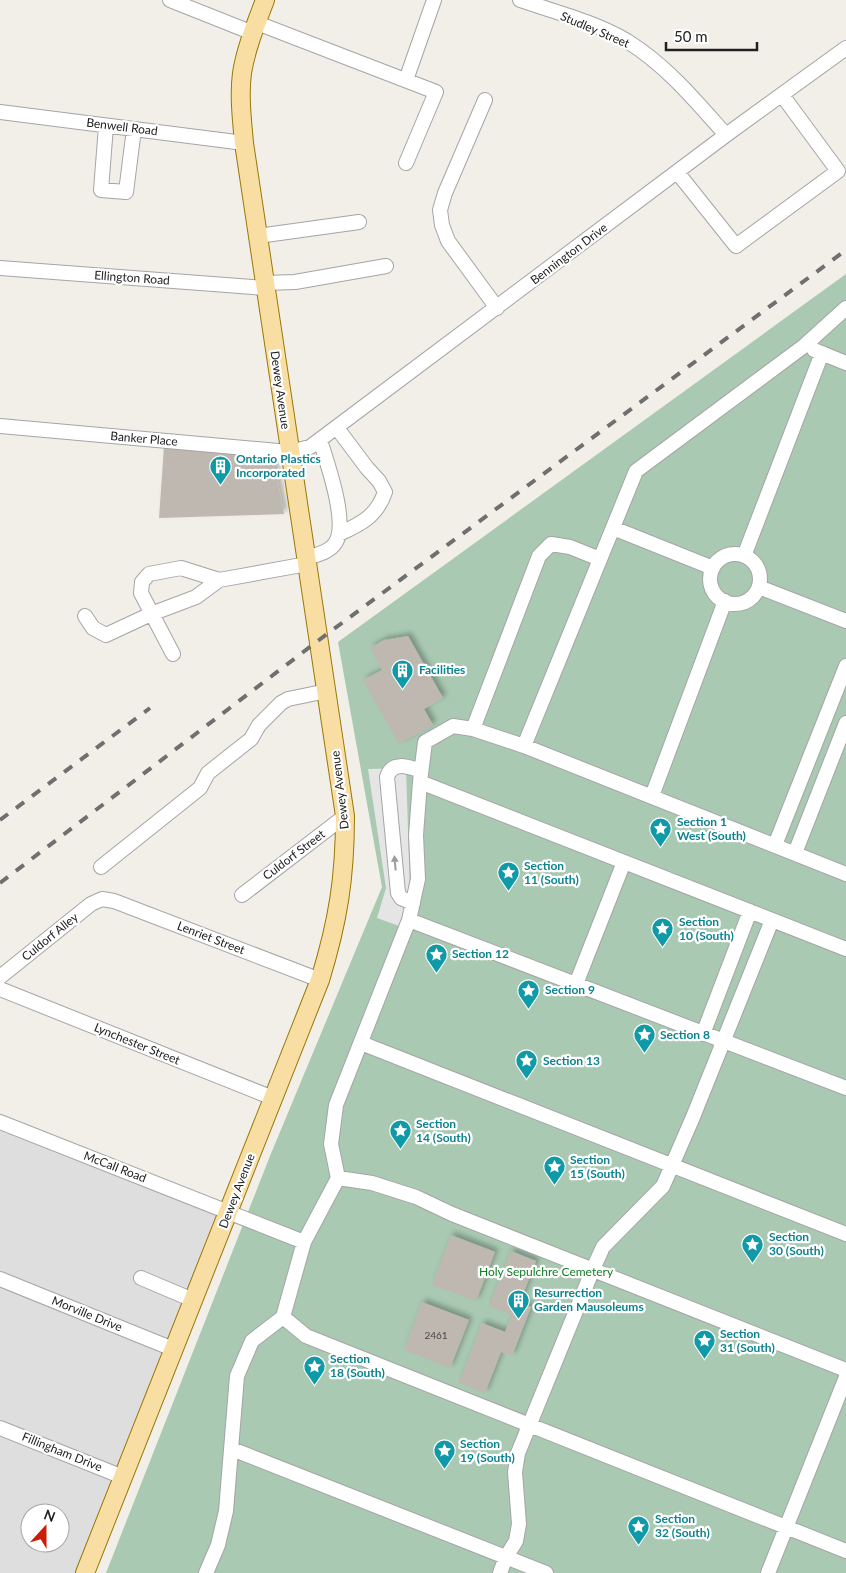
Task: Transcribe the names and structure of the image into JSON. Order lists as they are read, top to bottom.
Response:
{
  "streets": {
    "main road": ["Dewey Avenue"],
    "street": [
      "Studley Street",
      "Benwell Road",
      "Bennington Drive",
      "Ellington Road",
      "Banker Place",
      "Culdorf Street",
      "Culdorf Alley",
      "Lenriet Street",
      "Lynchester Street",
      "McCall Road",
      "Morville Drive",
      "Fillingham Drive"
    ]
  },
  "crossings": [
    ["Studley Street", "Bennington Drive"],
    ["Benwell Road", "Dewey Avenue"],
    ["Bennington Drive", "Dewey Avenue"],
    ["Bennington Drive", "Banker Place"],
    ["Ellington Road", "Dewey Avenue"],
    ["Dewey Avenue", "Banker Place"],
    ["Dewey Avenue", "Culdorf Street"],
    ["Dewey Avenue", "Lenriet Street"],
    ["Dewey Avenue", "Lynchester Street"],
    ["Dewey Avenue", "McCall Road"],
    ["Dewey Avenue", "Morville Drive"],
    ["Dewey Avenue", "Fillingham Drive"],
    ["Culdorf Alley", "Lenriet Street"]
  ],
  "parks": ["Holy Sepulchre Cemetery"],
  "places": {
    "building": ["Ontario Plastics Incorporated", "Facilities", "Resurrection Garden Mausoleums"],
    "place": [
      "Section 1 West (South)",
      "Section 11 (South)",
      "Section 10 (South)",
      "Section 12",
      "Section 9",
      "Section 8",
      "Section 13",
      "Section 14 (South)",
      "Section 15 (South)",
      "Section 30 (South)",
      "Section 31 (South)",
      "Section 18 (South)",
      "Section 19 (South)",
      "Section 32 (South)"
    ]
  },
  "house_numbers": ["2461"],
  "scale_bar": "50 m",
  "north": "top"
}
